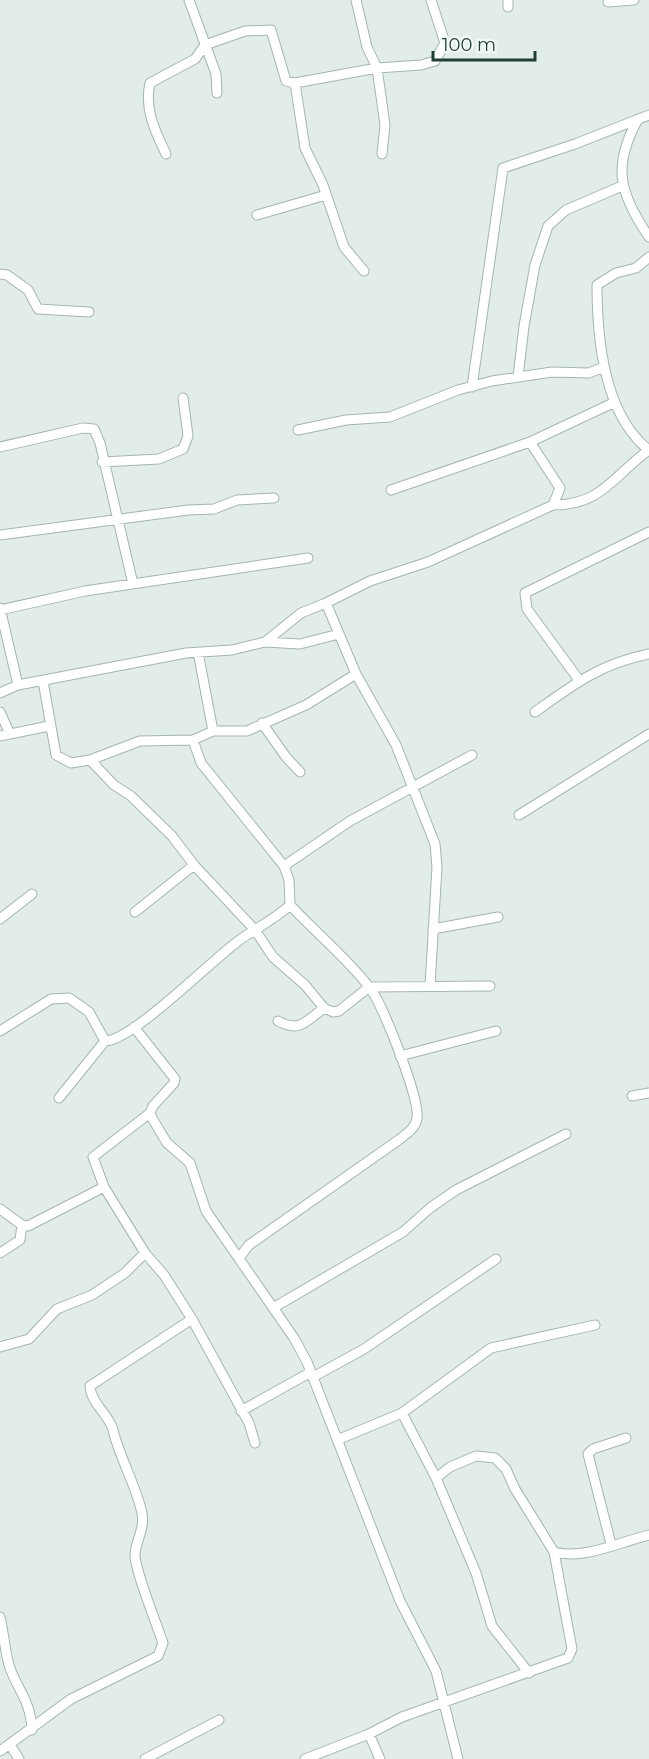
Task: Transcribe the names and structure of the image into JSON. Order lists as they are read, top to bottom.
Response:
{
  "scale_bar": "100 m"
}
